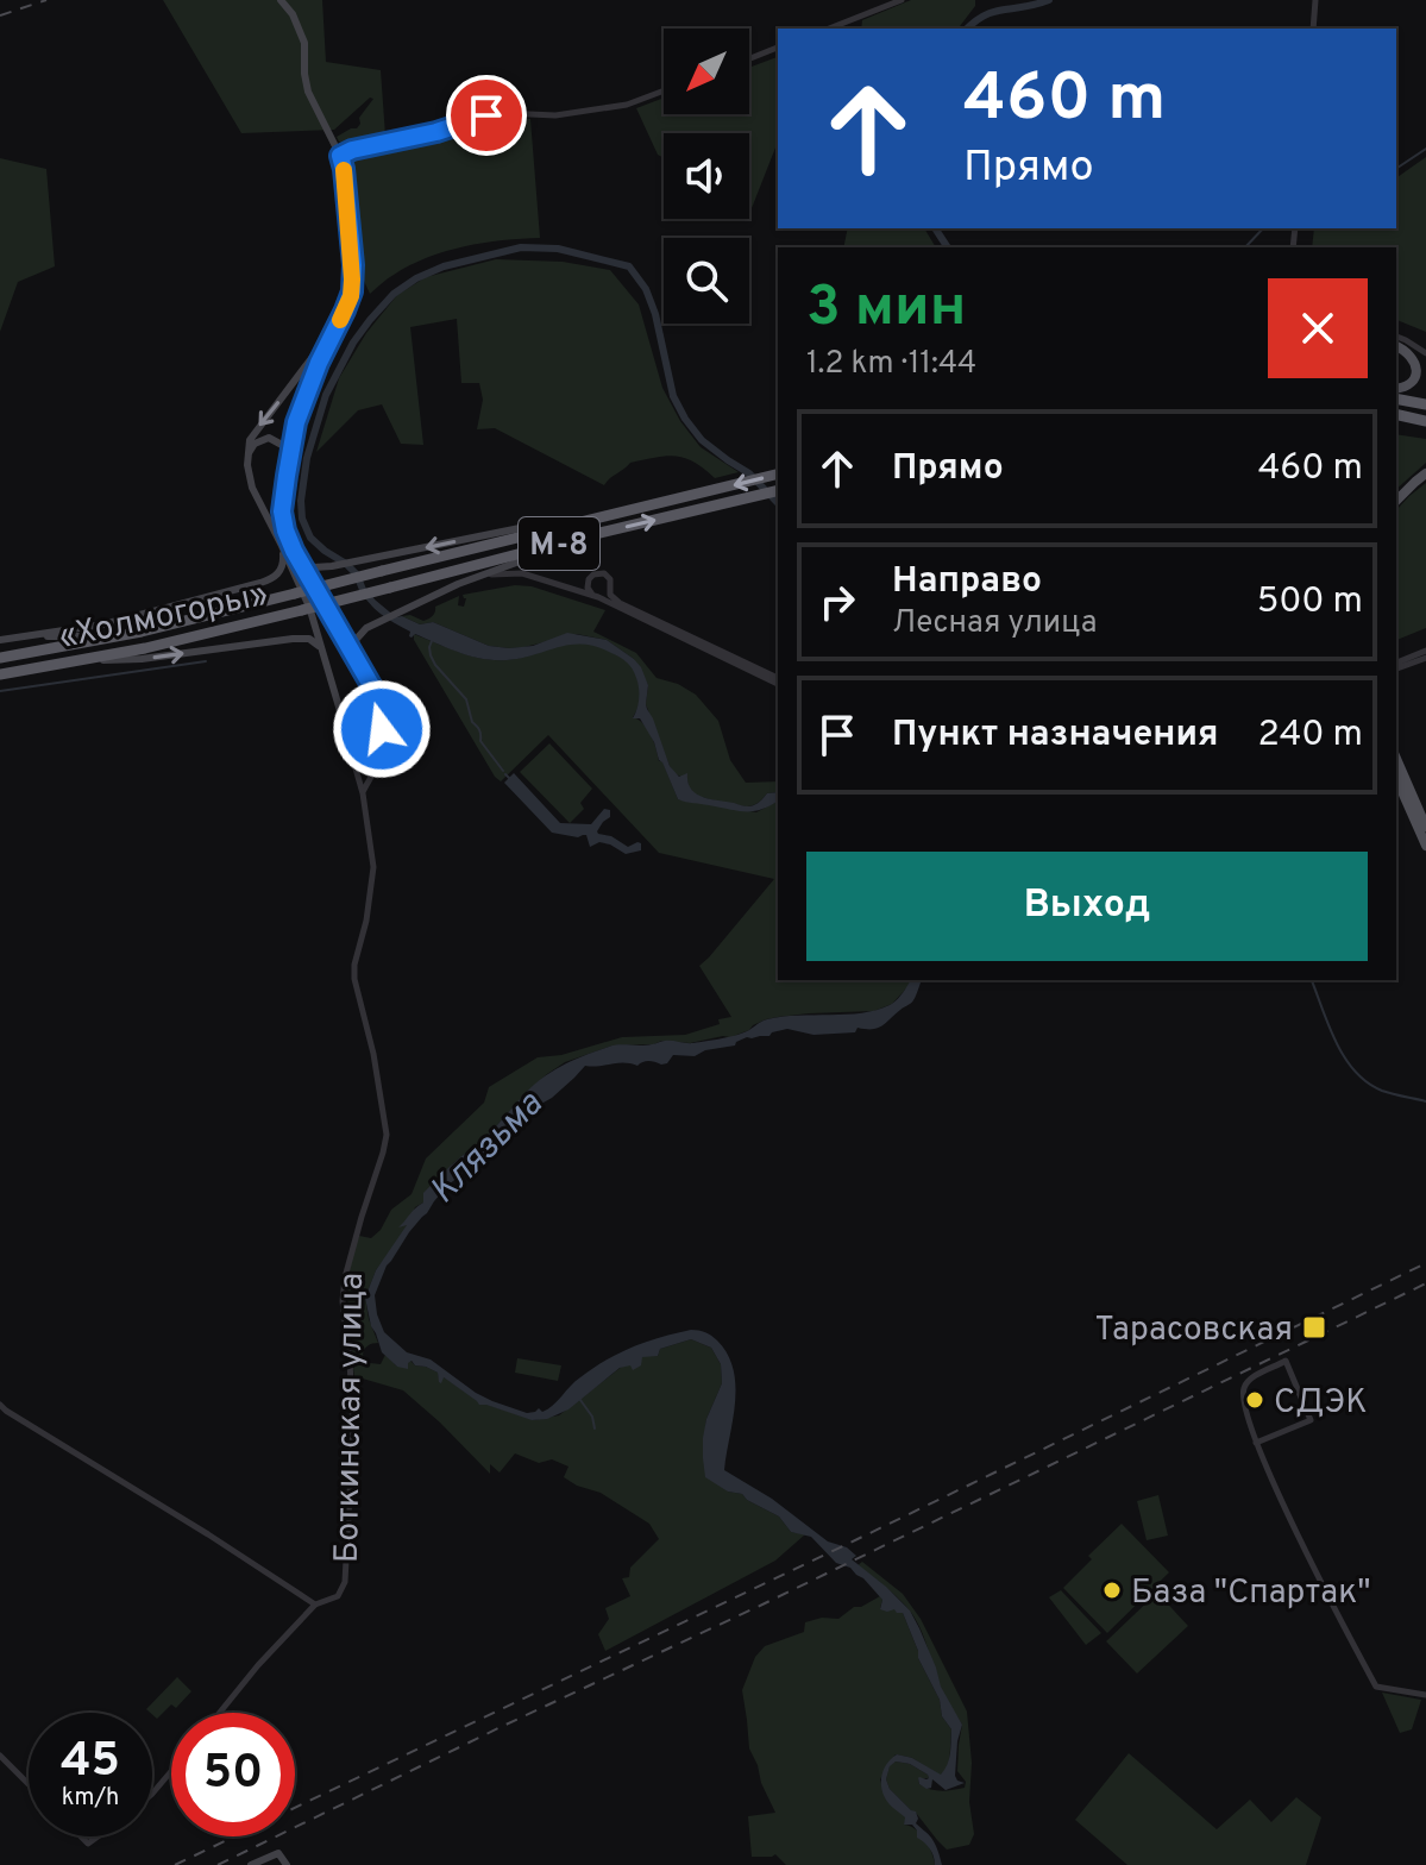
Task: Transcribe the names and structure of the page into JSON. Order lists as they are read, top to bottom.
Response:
{
  "streets": {
    "highway": ["М-8", "«Холмогоры»"],
    "street": ["Боткинская улица"]
  },
  "water": ["Клязьма"],
  "places": {
    "transit": ["Тарасовская"],
    "other": ["СДЭК", "База \"Спартак\""]
  },
  "north": "bottom left",
  "page": {
    "turn": ["460 m", "Прямо"],
    "heading": ["3 мин", "1.2 km · 11:44"],
    "list": [
      {
        "name": "Прямо",
        "value": "460 m"
      },
      {
        "name": "Направо",
        "note": "Лесная улица",
        "value": "500 m"
      },
      {
        "name": "Пункт назначения",
        "value": "240 m"
      }
    ],
    "buttons": "Выход",
    "speed": "45 km/h",
    "limit": "50"
  }
}
